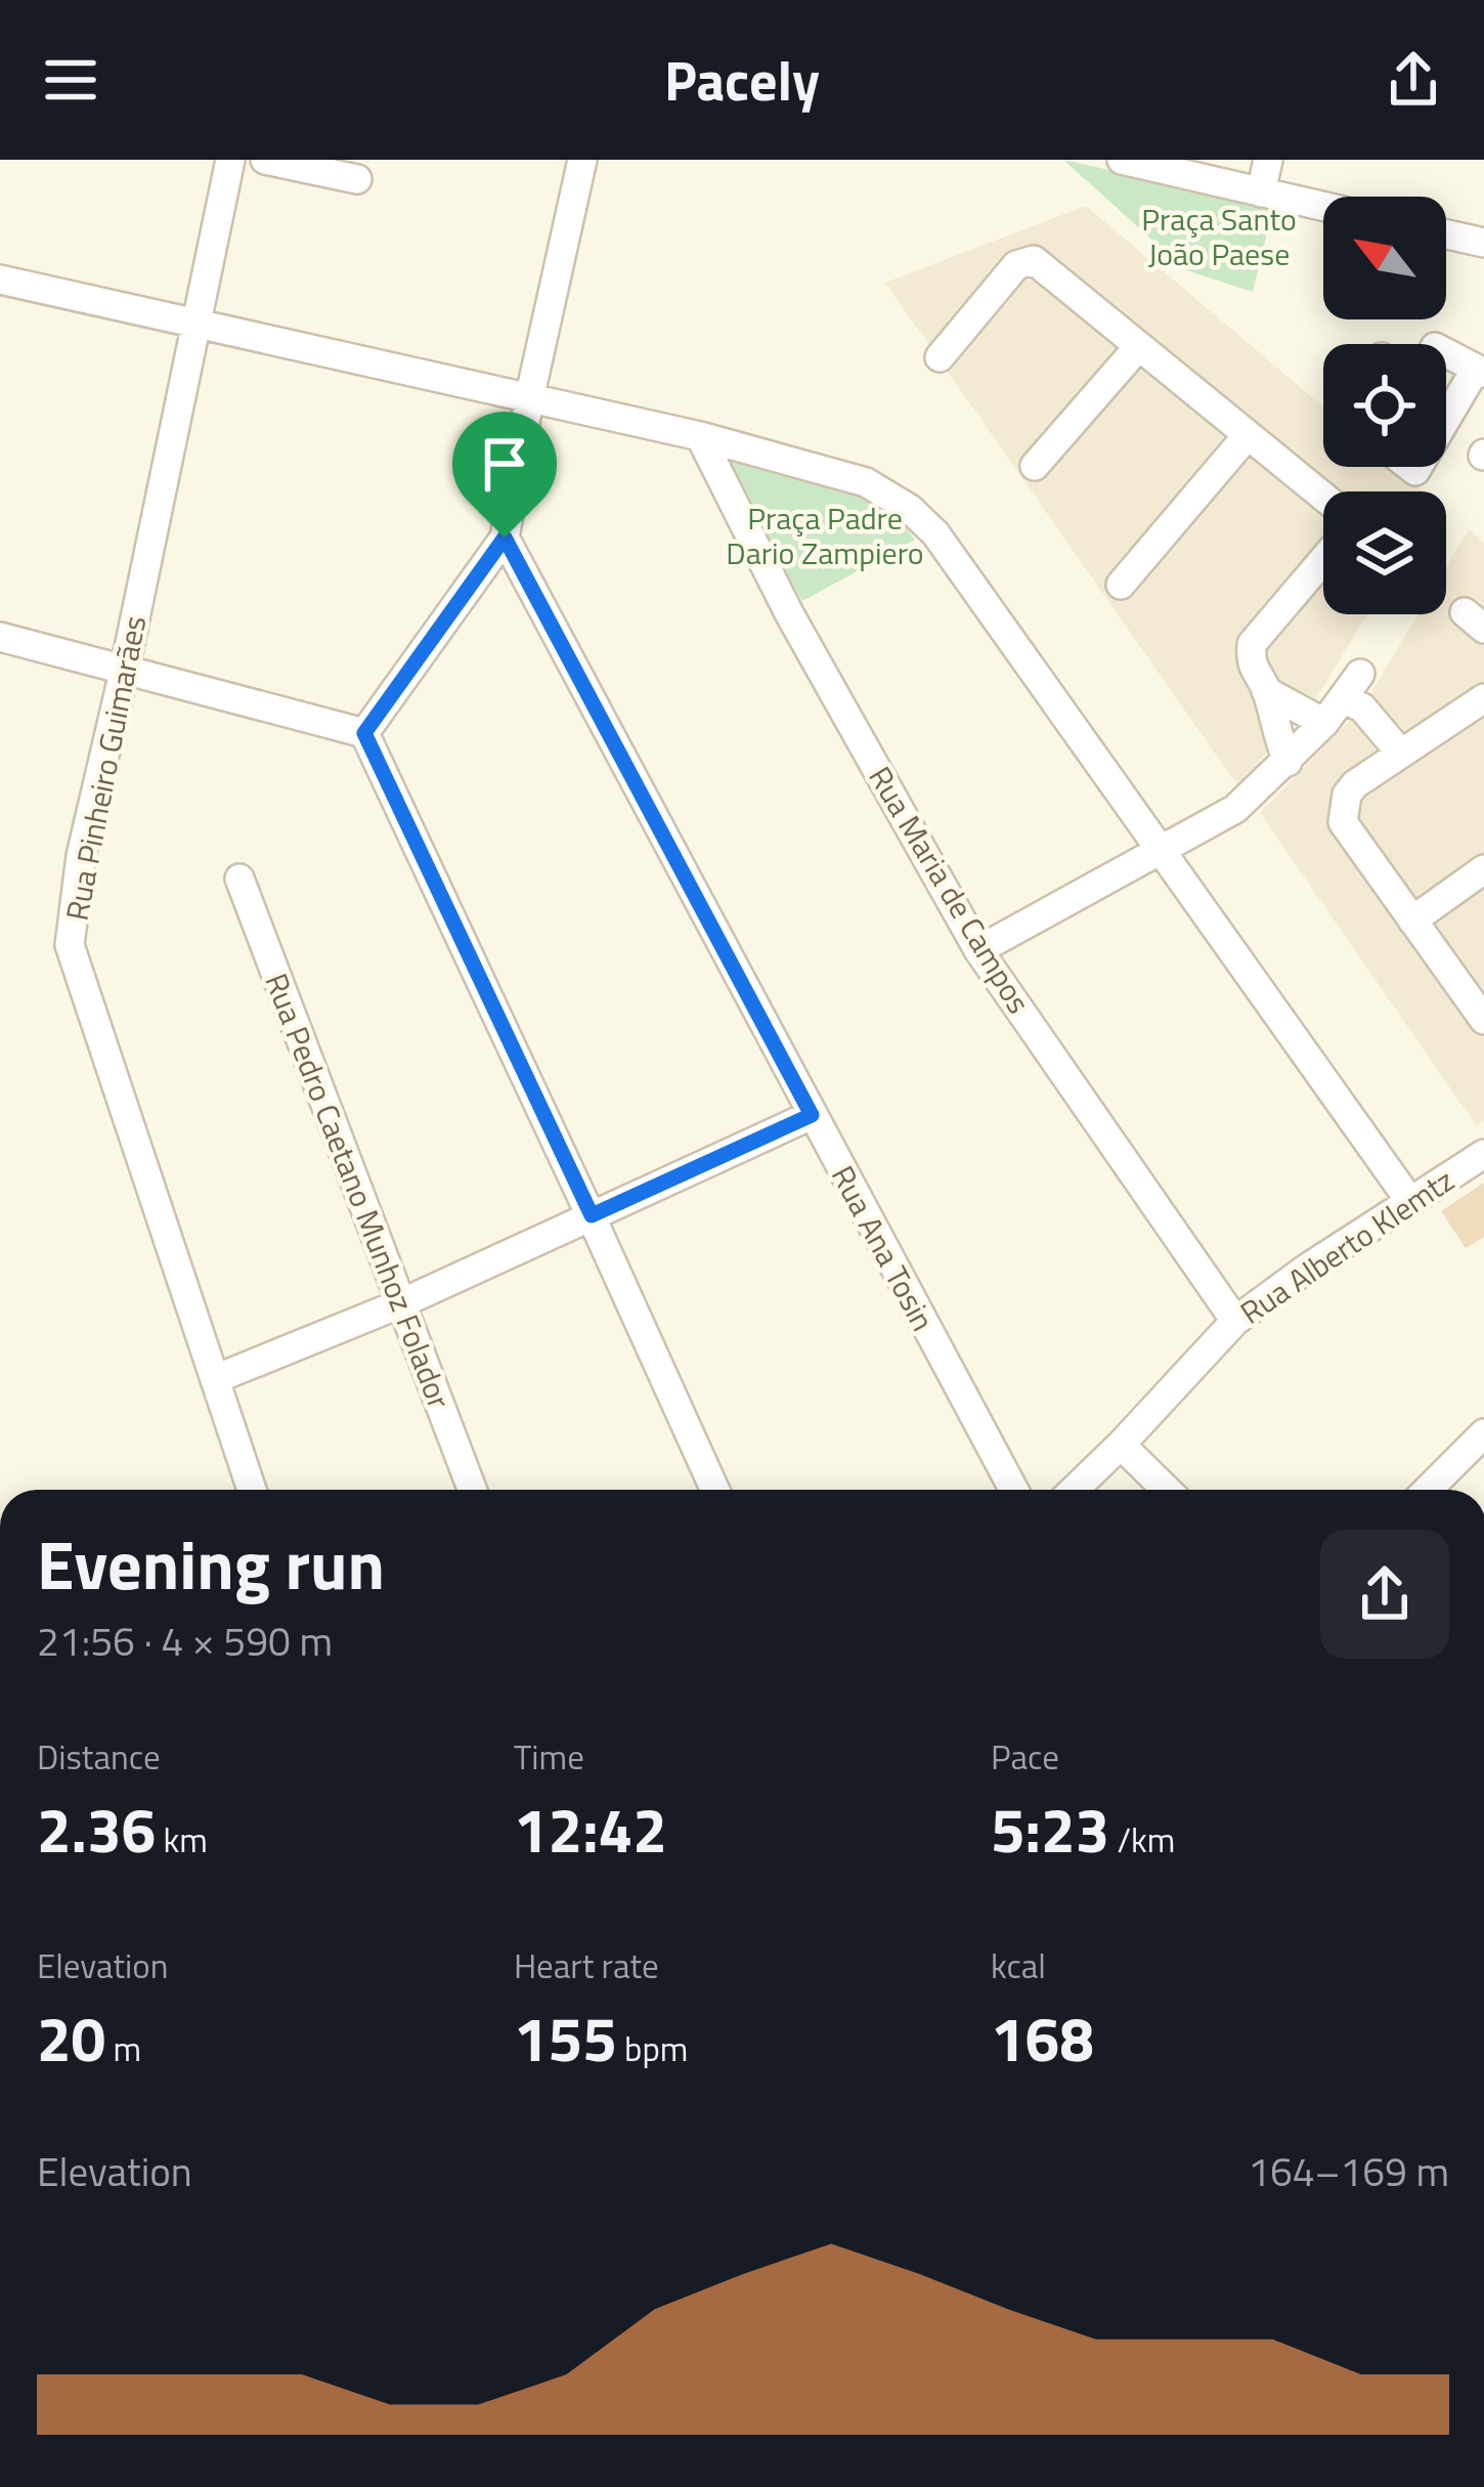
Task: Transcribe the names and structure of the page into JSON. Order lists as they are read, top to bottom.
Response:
{
  "streets": {
    "street": [
      "Rua Pinheiro Guimarães",
      "Rua Maria de Campos",
      "Rua Pedro Caetano Munhoz Folador",
      "Rua Alberto Klemtz",
      "Rua Ana Tosin"
    ]
  },
  "crossings": [
    ["Rua Maria de Campos", "Rua Alberto Klemtz"]
  ],
  "parks": ["Praça Santo João Paese", "Praça Padre Dario Zampiero"],
  "north": "top left",
  "page": {
    "header": "Pacely",
    "heading": ["Evening run", "21:56 · 4 × 590 m"],
    "stats": [
      ["Distance", "2.36 km"],
      ["Time", "12:42"],
      ["Pace", "5:23 /km"],
      ["Elevation", "20 m"],
      ["Heart rate", "155 bpm"],
      ["kcal", "168"]
    ],
    "chart": ["Elevation", "164–169 m"]
  }
}
